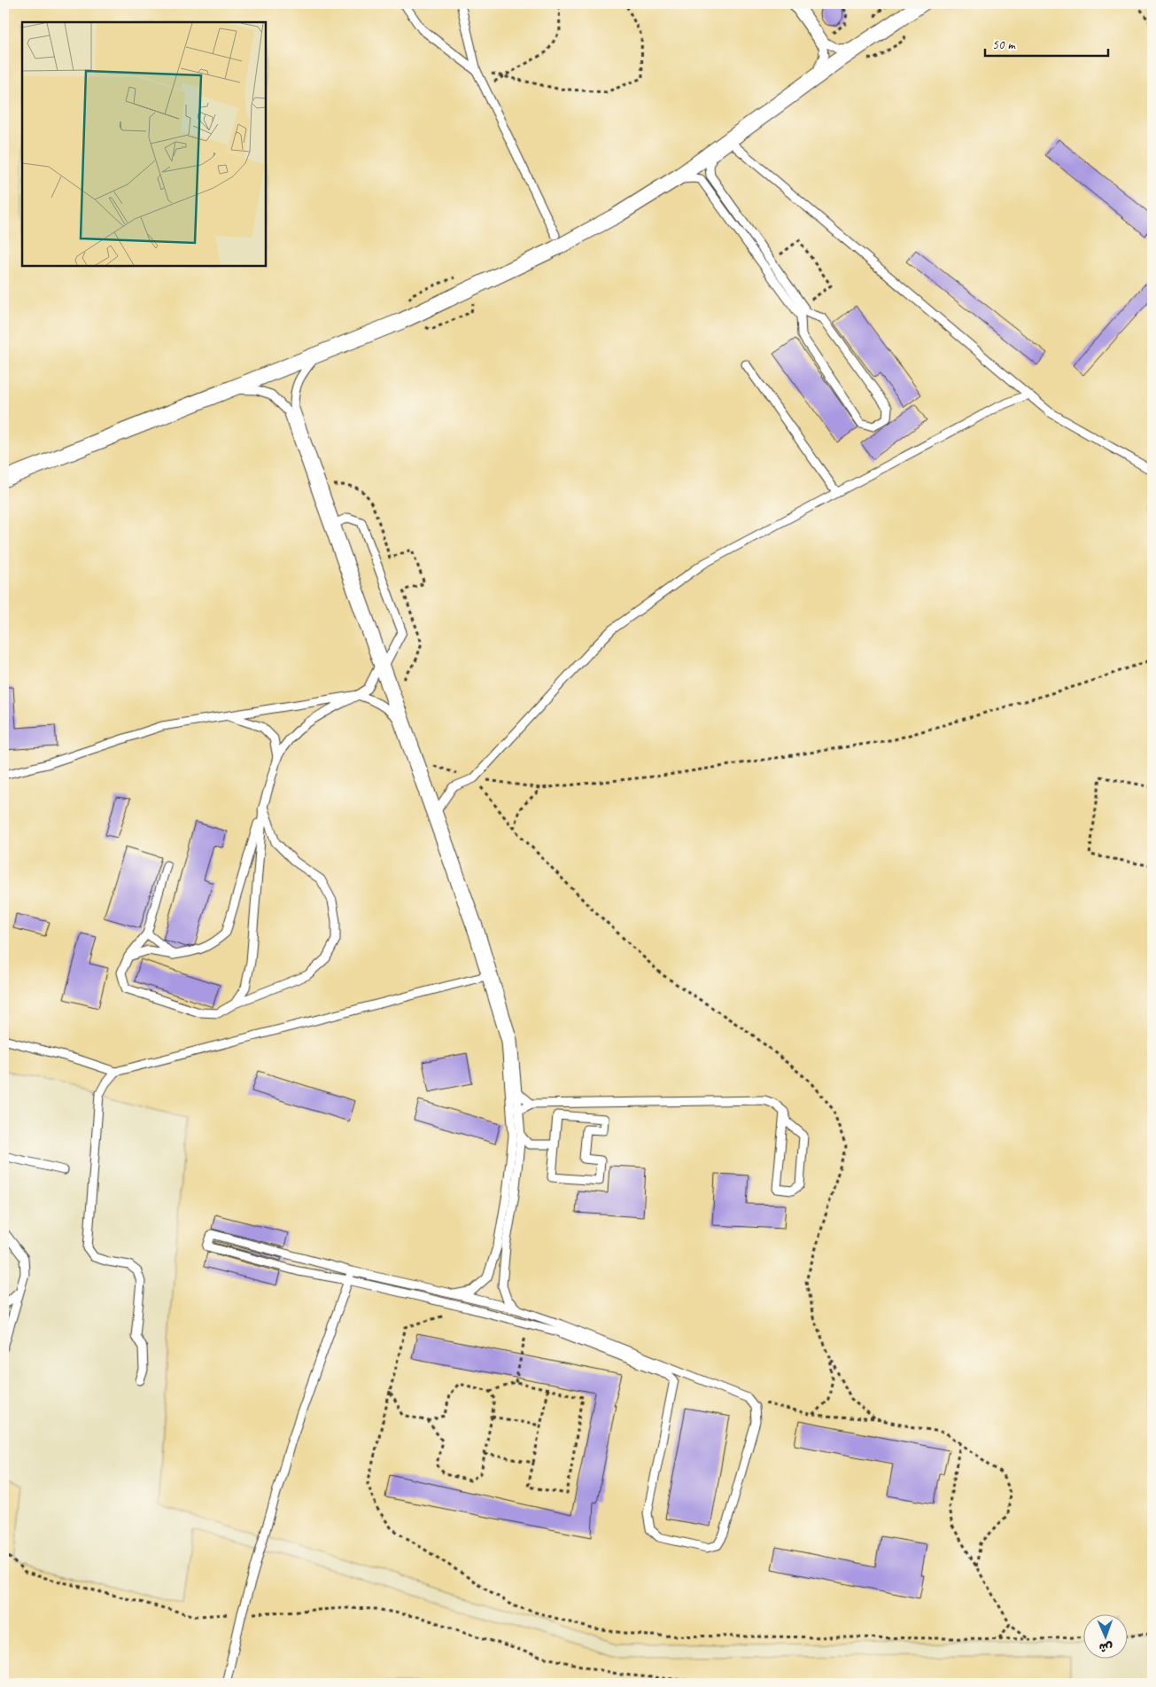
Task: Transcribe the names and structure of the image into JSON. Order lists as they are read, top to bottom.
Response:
{
  "scale_bar": "50 m",
  "north": "bottom"
}
